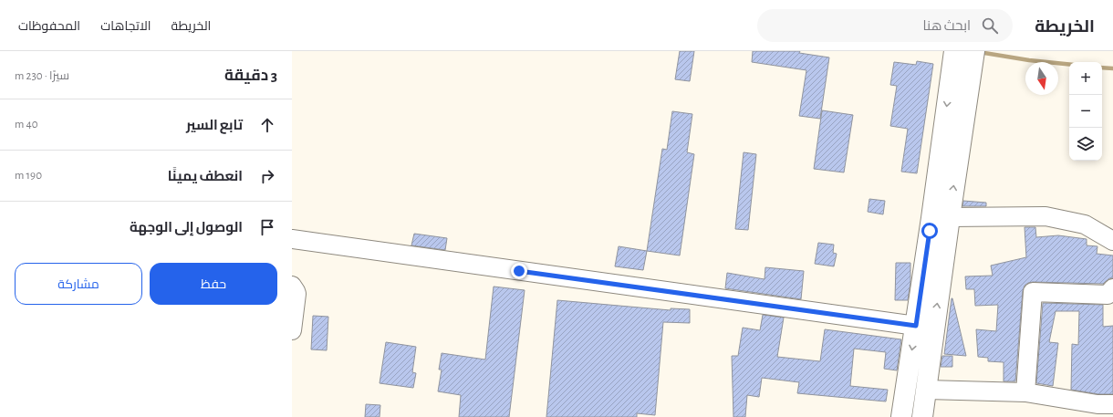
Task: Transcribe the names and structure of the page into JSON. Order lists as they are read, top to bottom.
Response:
{
  "north": "bottom",
  "page": {
    "header": "الخريطة",
    "search": "ابحث هنا",
    "nav": ["الخريطة", "الاتجاهات", "المحفوظات"],
    "heading": ["3 دقيقة", "سيرًا · 230 m"],
    "map_buttons": ["+", "−"],
    "list": [
      ["تابع السير", "40 m"],
      ["انعطف يمينًا", "190 m"],
      "الوصول إلى الوجهة"
    ],
    "buttons": ["حفظ", "مشاركة"]
  }
}
